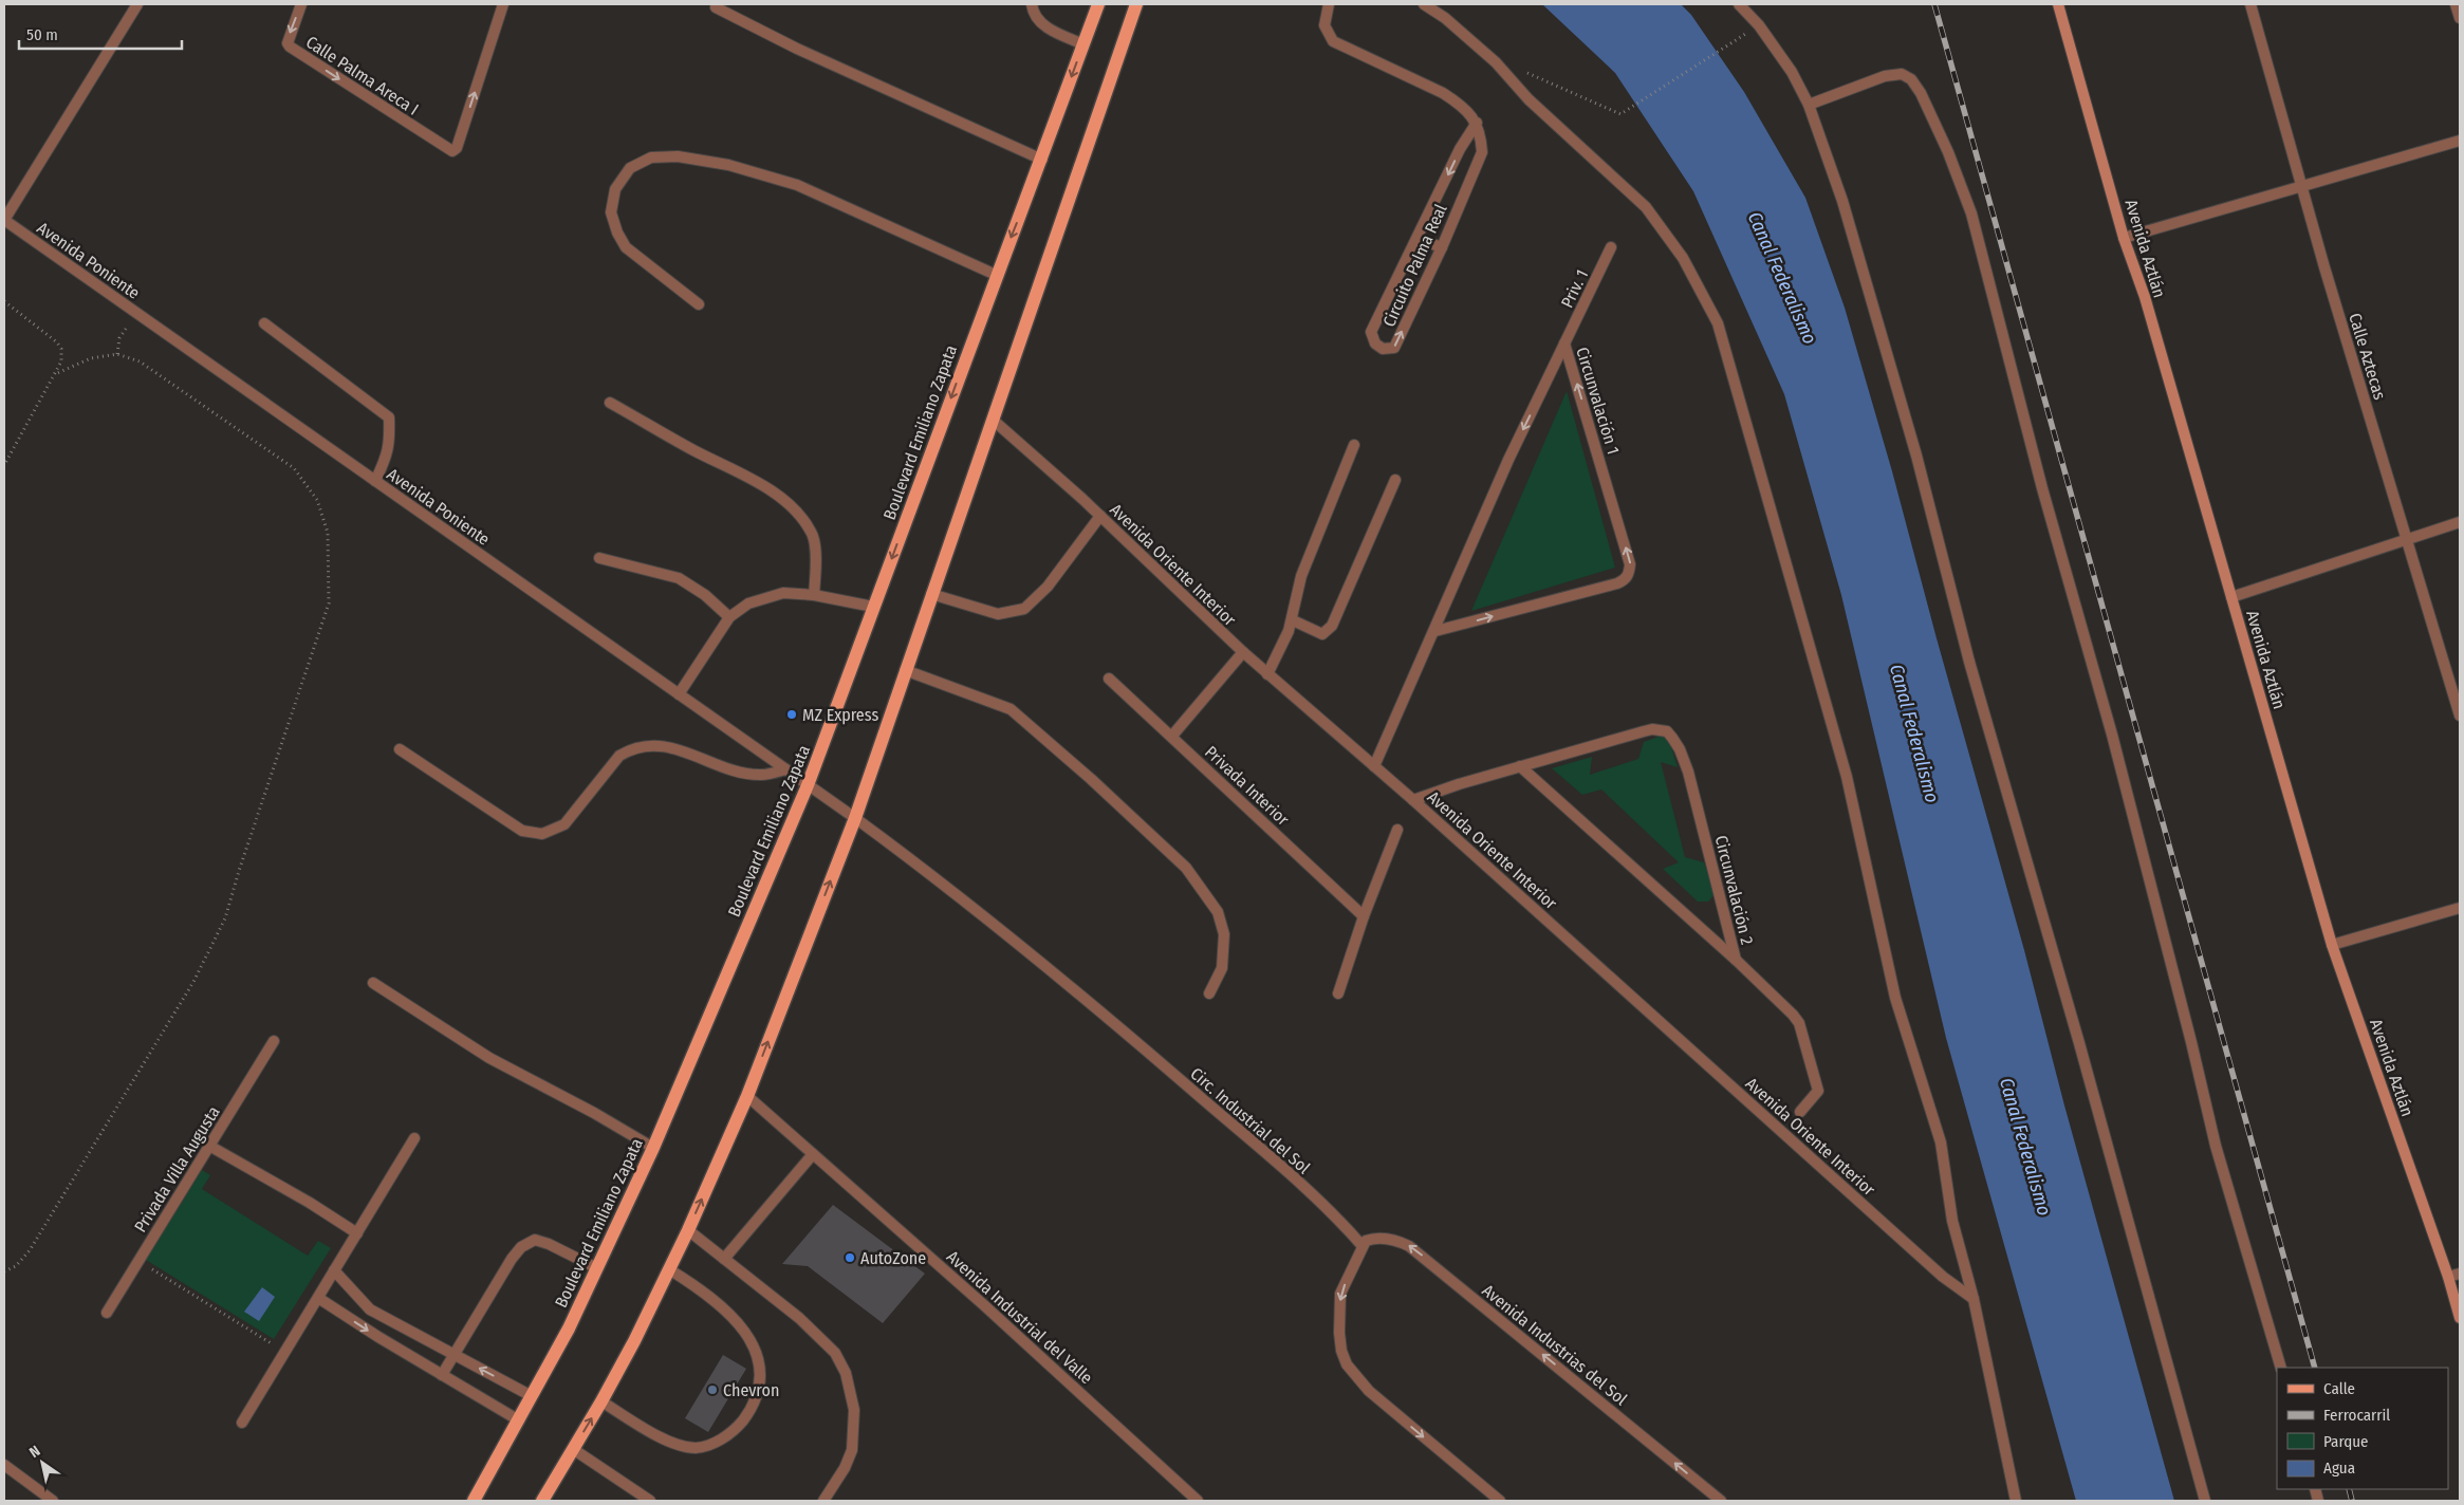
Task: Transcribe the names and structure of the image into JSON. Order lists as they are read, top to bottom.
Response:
{
  "streets": {
    "main road": ["Avenida Aztlán", "Boulevard Emiliano Zapata"],
    "street": [
      "Calle Palma Areca I",
      "Avenida Poniente",
      "Circuito Palma Real",
      "Priv. 1",
      "Calle Aztecas",
      "Circunvalación 1",
      "Avenida Oriente Interior",
      "Privada Interior",
      "Circunvalación 2",
      "Circ. Industrial del Sol",
      "Privada Villa Augusta",
      "Avenida Industrial del Valle",
      "Avenida Industrias del Sol"
    ]
  },
  "crossings": [
    ["Avenida Poniente", "Boulevard Emiliano Zapata"],
    ["Avenida Poniente", "Circ. Industrial del Sol"],
    ["Priv. 1", "Circunvalación 1"],
    ["Circunvalación 1", "Avenida Oriente Interior"],
    ["Avenida Oriente Interior", "Circunvalación 2"],
    ["Circ. Industrial del Sol", "Avenida Industrias del Sol"]
  ],
  "one_way": ["Avenida Industrias del Sol"],
  "water": ["Canal Federalismo"],
  "places": ["MZ Express", "AutoZone", "Chevron"],
  "legend": [
    "Calle",
    "Ferrocarril",
    "Parque",
    "Agua"
  ],
  "scale_bar": "50 m",
  "north": "top left"
}
